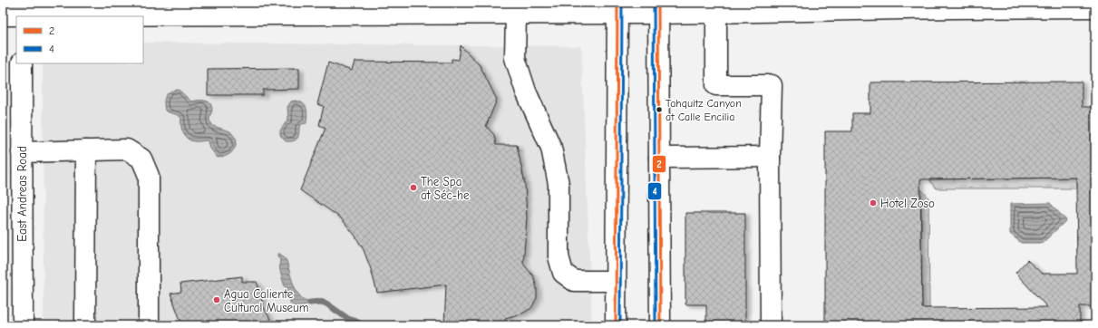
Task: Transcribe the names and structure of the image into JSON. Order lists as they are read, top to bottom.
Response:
{
  "streets": {
    "street": ["East Andreas Road"]
  },
  "places": [
    "Tahquitz Canyon at Calle Encilia",
    "The Spa at Séc-he",
    "Hotel Zoso",
    "Agua Caliente Cultural Museum"
  ],
  "lines": ["transit line 2", "transit line 4"],
  "legend": ["2", "4"]
}
